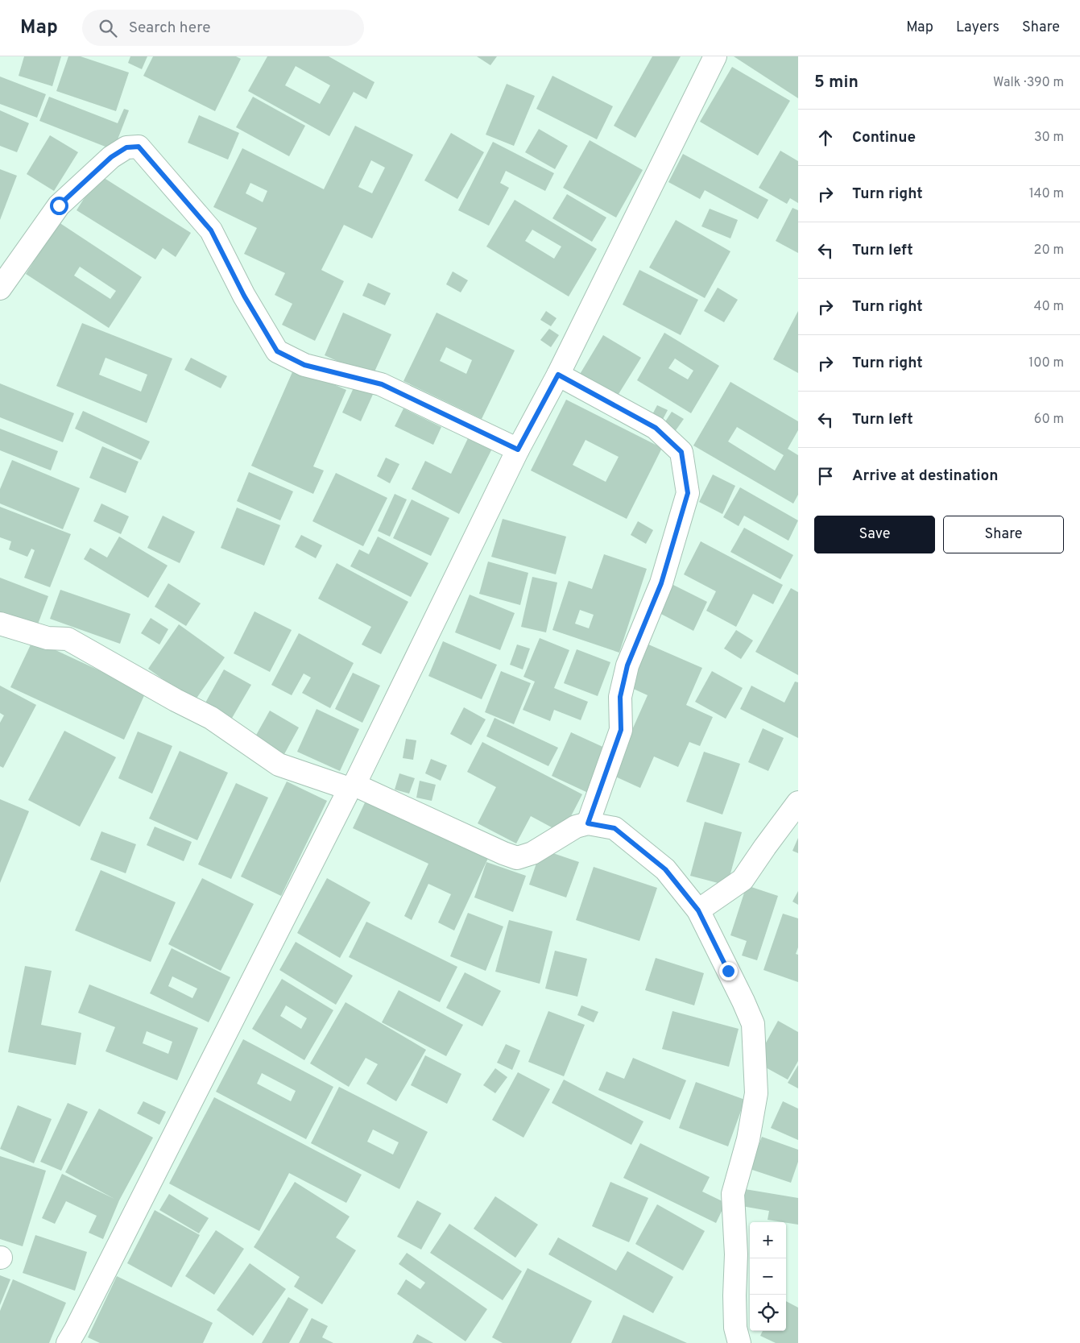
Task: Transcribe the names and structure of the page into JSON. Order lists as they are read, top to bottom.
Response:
{
  "page": {
    "header": "Map",
    "search": "Search here",
    "nav": ["Map", "Layers", "Share"],
    "heading": ["5 min", "Walk · 390 m"],
    "list": [
      ["Continue", "30 m"],
      ["Turn right", "140 m"],
      ["Turn left", "20 m"],
      ["Turn right", "40 m"],
      ["Turn right", "100 m"],
      ["Turn left", "60 m"],
      "Arrive at destination"
    ],
    "buttons": ["Save", "Share"],
    "map_buttons": ["+", "−"]
  }
}
